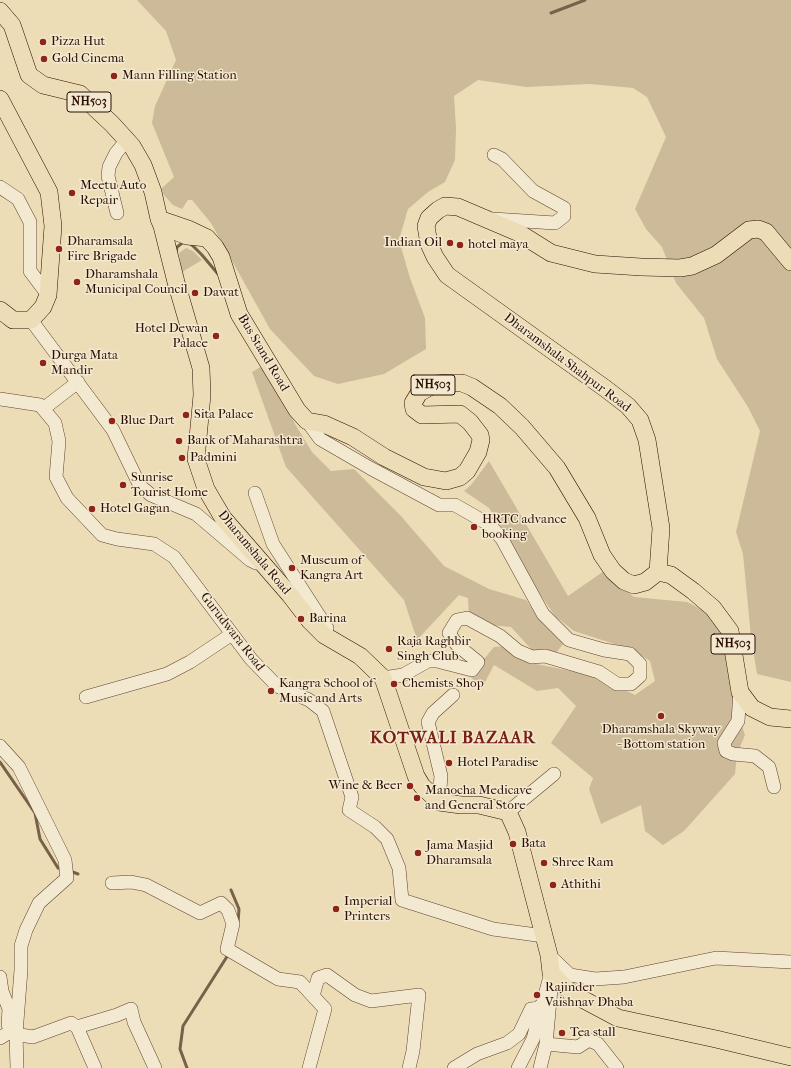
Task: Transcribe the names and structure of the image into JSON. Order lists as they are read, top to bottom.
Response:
{
  "streets": {
    "main road": [
      "NH503",
      "Bus Stand Road",
      "Dharamshala Shahpur Road",
      "Dharamshala Road"
    ],
    "street": ["Gurudwara Road"]
  },
  "crossings": [
    ["NH503", "Bus Stand Road"],
    ["NH503", "Dharamshala Shahpur Road"],
    ["Bus Stand Road", "Dharamshala Road"]
  ],
  "districts": ["KOTWALI BAZAAR"],
  "places": [
    "Pizza Hut",
    "Gold Cinema",
    "Mann Filling Station",
    "Meetu Auto Repair",
    "Indian Oil",
    "hotel maya",
    "Dharamsala Fire Brigade",
    "Dharamshala Municipal Council",
    "Dawat",
    "Hotel Dewan Palace",
    "Durga Mata Mandir",
    "Sita Palace",
    "Blue Dart",
    "Bank of Maharashtra",
    "Padmini",
    "Sunrise Tourist Home",
    "Hotel Gagan",
    "HRTC advance booking",
    "Museum of Kangra Art",
    "Barina",
    "Raja Raghbir Singh Club",
    "Chemists Shop",
    "Kangra School of Music and Arts",
    "Dharamshala Skyway - Bottom station",
    "Hotel Paradise",
    "Wine & Beer",
    "Manocha Medicave and General Store",
    "Bata",
    "Jama Masjid Dharamsala",
    "Shree Ram",
    "Athithi",
    "Imperial Printers",
    "Rajinder Vaishnav Dhaba",
    "Tea stall"
  ]
}
